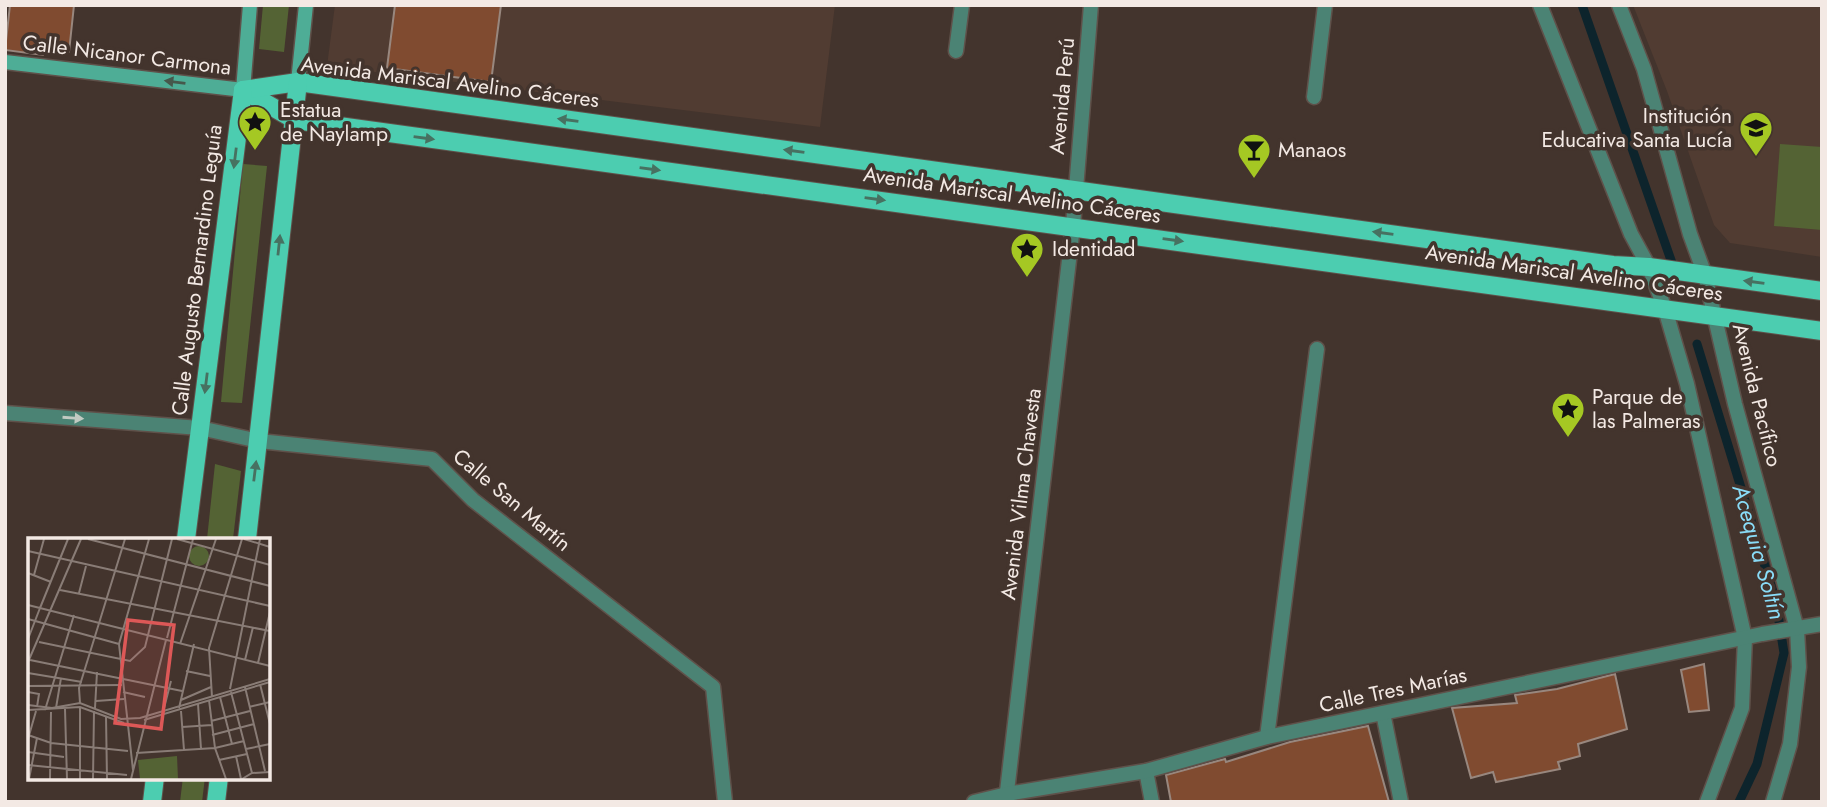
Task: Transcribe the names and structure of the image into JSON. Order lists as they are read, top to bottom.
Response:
{
  "streets": {
    "main road": ["Avenida Mariscal Avelino Cáceres", "Calle Augusto Bernardino Leguía"],
    "street": [
      "Calle Nicanor Carmona",
      "Avenida Perú",
      "Avenida Pacífico",
      "Avenida Vilma Chavesta",
      "Calle San Martín",
      "Calle Tres Marías"
    ]
  },
  "crossings": [
    ["Calle Nicanor Carmona", "Avenida Mariscal Avelino Cáceres"],
    ["Calle Nicanor Carmona", "Calle Augusto Bernardino Leguía"],
    ["Avenida Mariscal Avelino Cáceres", "Avenida Perú"],
    ["Avenida Mariscal Avelino Cáceres", "Calle Augusto Bernardino Leguía"],
    ["Avenida Mariscal Avelino Cáceres", "Avenida Pacífico"],
    ["Avenida Mariscal Avelino Cáceres", "Avenida Vilma Chavesta"],
    ["Avenida Perú", "Avenida Vilma Chavesta"],
    ["Calle Augusto Bernardino Leguía", "Calle San Martín"],
    ["Avenida Pacífico", "Calle Tres Marías"],
    ["Avenida Vilma Chavesta", "Calle Tres Marías"]
  ],
  "one_way": ["Calle Nicanor Carmona", "Calle Augusto Bernardino Leguía"],
  "water": ["Acequia Soltín"],
  "places": {
    "place": ["Estatua de Naylamp", "Identidad", "Parque de las Palmeras"],
    "school or university": ["Institución Educativa Santa Lucía"],
    "bar": ["Manaos"]
  }
}
